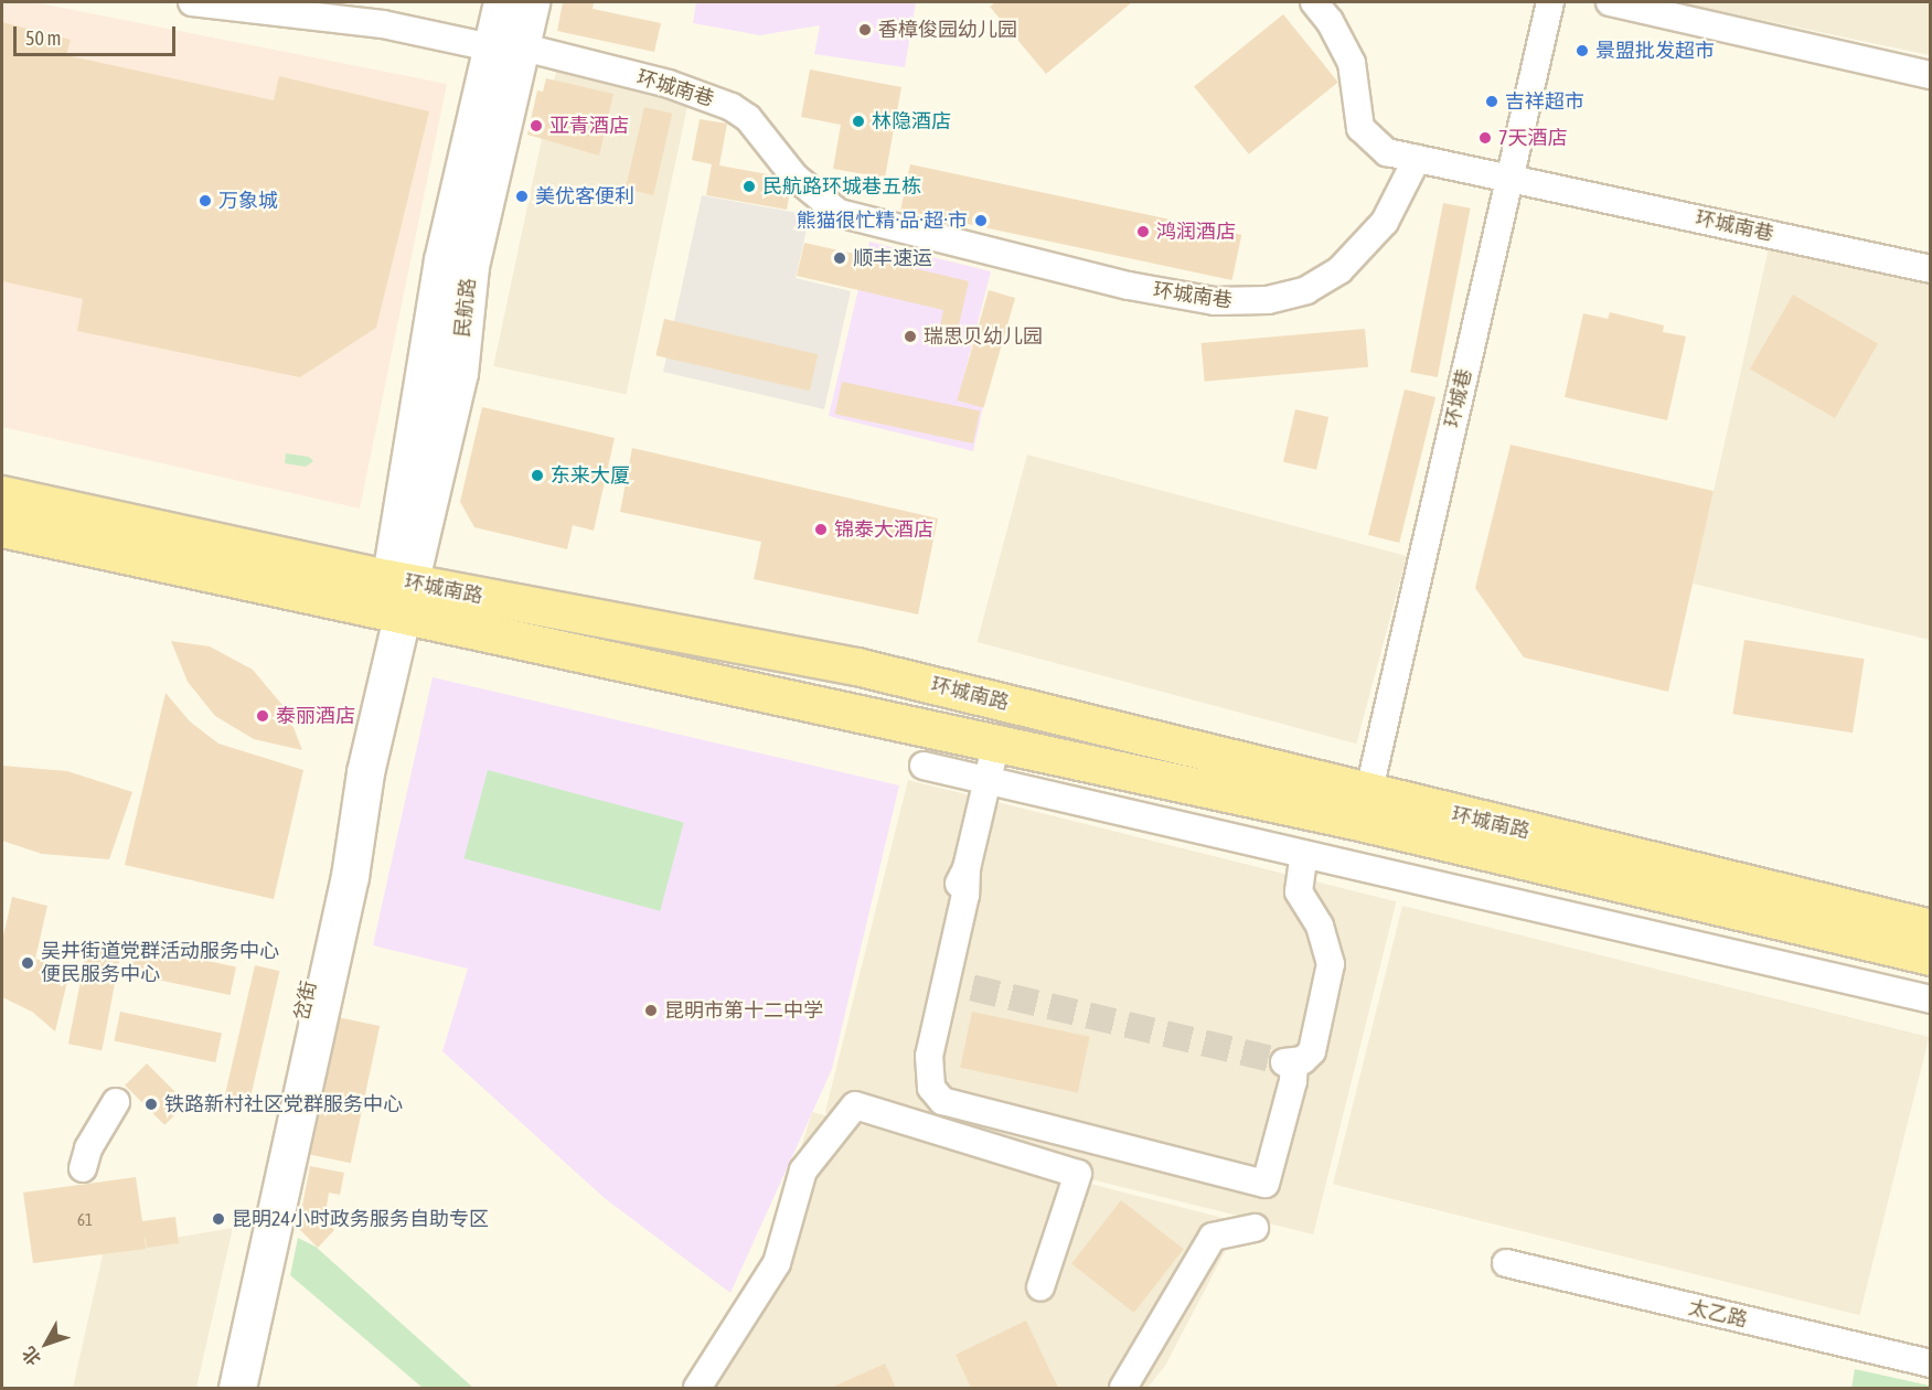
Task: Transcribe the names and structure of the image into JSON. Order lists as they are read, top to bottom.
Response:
{
  "streets": {
    "main road": ["环城南路"],
    "street": [
      "环城南巷",
      "民航路",
      "环城巷",
      "岔街",
      "太乙路"
    ]
  },
  "crossings": [
    ["环城南巷", "民航路"],
    ["环城南巷", "环城巷"],
    ["民航路", "环城南路"],
    ["民航路", "岔街"],
    ["环城巷", "环城南路"],
    ["环城南路", "岔街"]
  ],
  "places": [
    "香樟俊园幼儿园",
    "景盟批发超市",
    "吉祥超市",
    "林隐酒店",
    "亚青酒店",
    "7天酒店",
    "民航路环城巷五栋",
    "美优客便利",
    "万象城",
    "熊猫很忙精·品·超·市",
    "鸿润酒店",
    "顺丰速运",
    "瑞思贝幼儿园",
    "东来大厦",
    "锦泰大酒店",
    "泰丽酒店",
    "吴井街道党群活动服务中心 便民服务中心",
    "昆明市第十二中学",
    "铁路新村社区党群服务中心",
    "昆明24小时政务服务自助专区"
  ],
  "house_numbers": ["61"],
  "scale_bar": "50 m",
  "north": "bottom left"
}
